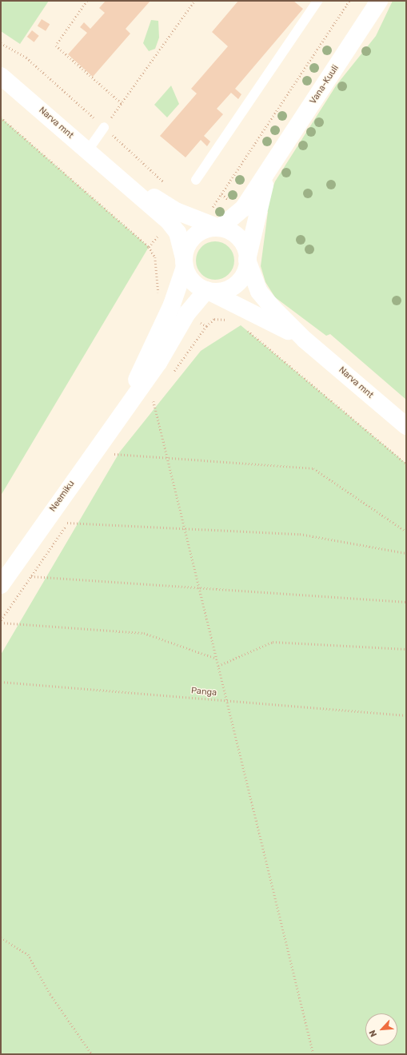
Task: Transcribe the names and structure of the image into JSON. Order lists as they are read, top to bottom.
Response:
{
  "streets": {
    "main road": ["Vana-Kuuli", "Narva mnt", "Neemiku"],
    "path": ["Panga"]
  },
  "crossings": [
    ["Vana-Kuuli", "Narva mnt"],
    ["Vana-Kuuli", "Neemiku"],
    ["Narva mnt", "Neemiku"]
  ],
  "north": "bottom left"
}
